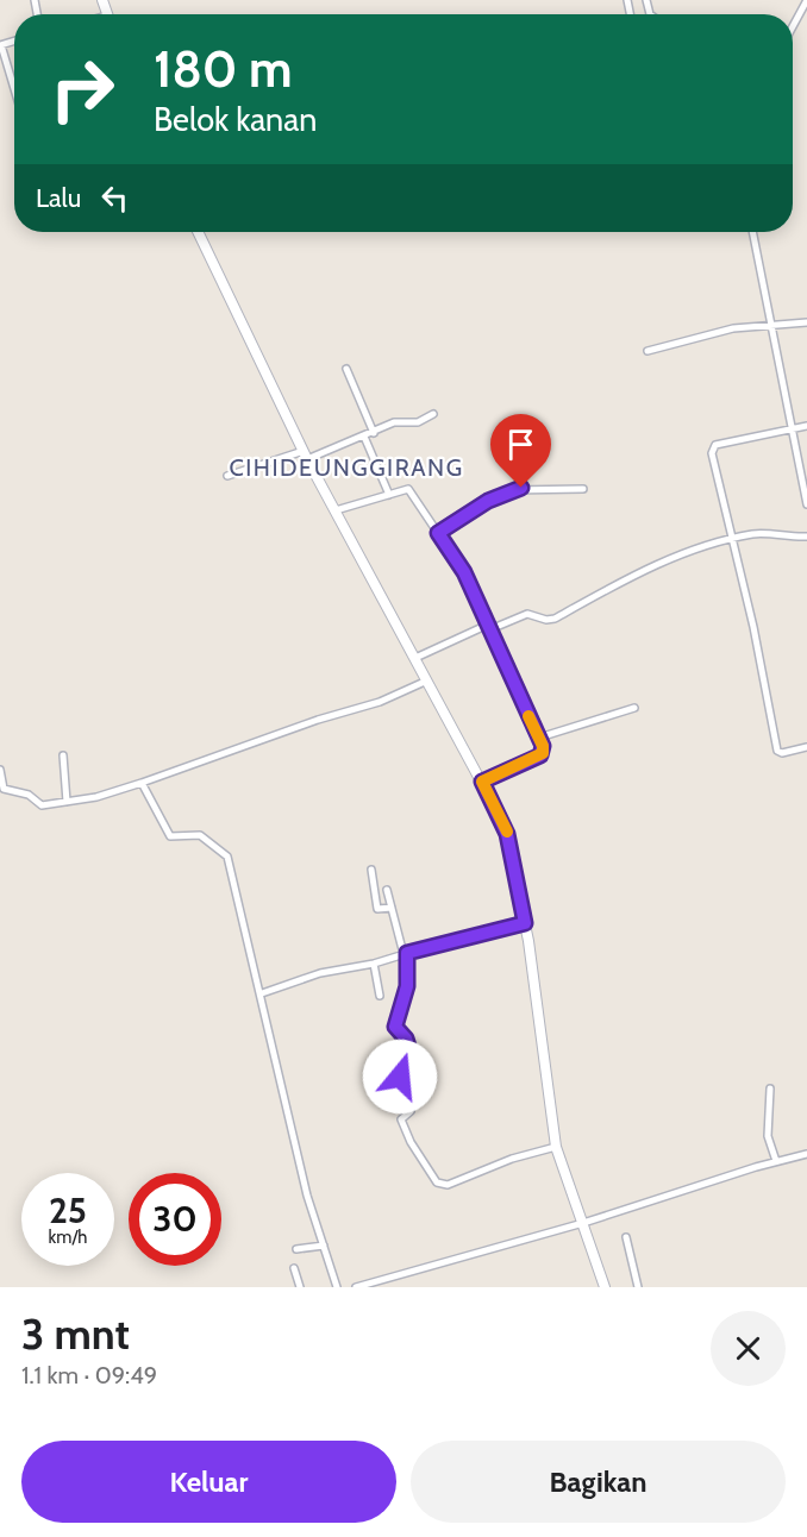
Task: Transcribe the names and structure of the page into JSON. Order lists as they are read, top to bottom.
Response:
{
  "districts": ["CIHIDEUNGGIRANG"],
  "page": {
    "turn": ["180 m", "Belok kanan"],
    "then": "Lalu",
    "speed": "25 km/h",
    "limit": "30",
    "heading": ["3 mnt", "1.1 km · 09:49"],
    "buttons": ["Keluar", "Bagikan"]
  }
}
